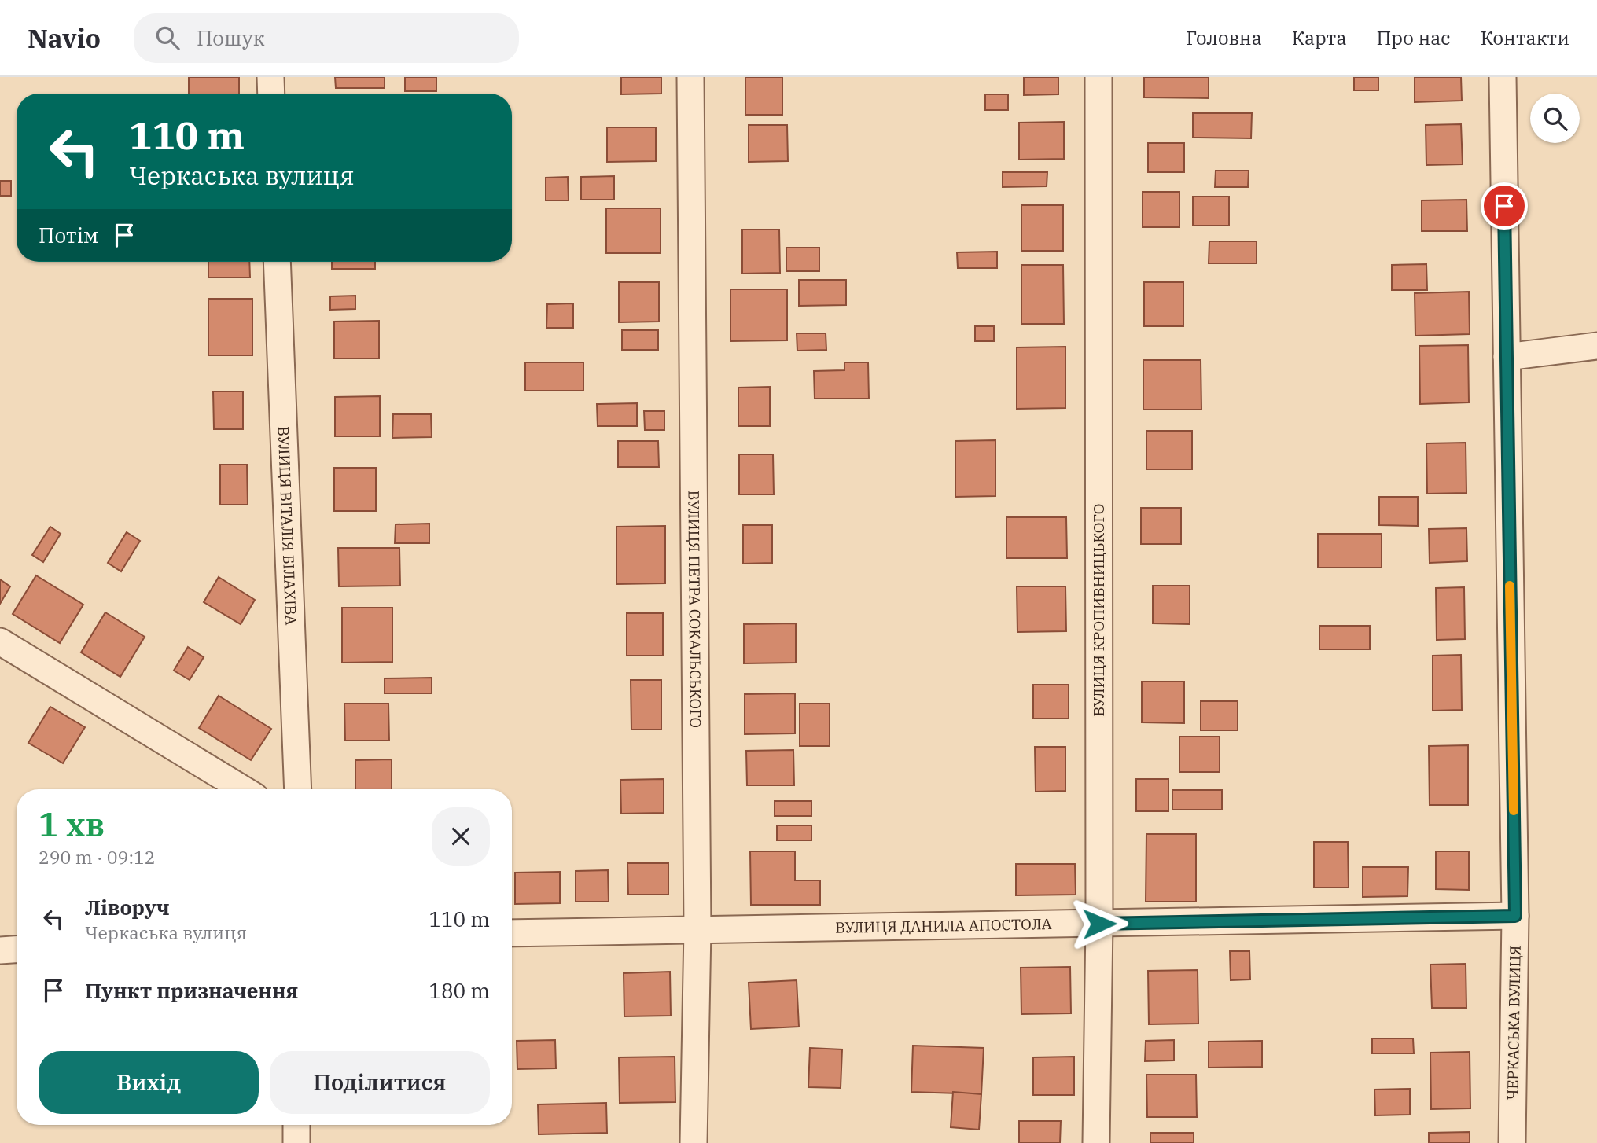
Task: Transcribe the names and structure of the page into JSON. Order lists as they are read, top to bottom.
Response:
{
  "streets": {
    "street": [
      "ВУЛИЦЯ ВІТАЛІЯ БІЛАХІВА",
      "ВУЛИЦЯ ПЕТРА СОКАЛЬСЬКОГО",
      "ВУЛИЦЯ КРОПИВНИЦЬКОГО",
      "ВУЛИЦЯ ДАНИЛА АПОСТОЛА",
      "ЧЕРКАСЬКА ВУЛИЦЯ"
    ]
  },
  "crossings": [
    ["ВУЛИЦЯ ПЕТРА СОКАЛЬСЬКОГО", "ВУЛИЦЯ ДАНИЛА АПОСТОЛА"],
    ["ВУЛИЦЯ КРОПИВНИЦЬКОГО", "ВУЛИЦЯ ДАНИЛА АПОСТОЛА"],
    ["ВУЛИЦЯ ДАНИЛА АПОСТОЛА", "ЧЕРКАСЬКА ВУЛИЦЯ"]
  ],
  "page": {
    "header": "Navio",
    "search": "Пошук",
    "nav": [
      "Головна",
      "Карта",
      "Про нас",
      "Контакти"
    ],
    "turn": ["110 m", "Черкаська вулиця"],
    "then": "Потім",
    "heading": ["1 хв", "290 m · 09:12"],
    "list": [
      {
        "name": "Ліворуч",
        "note": "Черкаська вулиця",
        "value": "110 m"
      },
      {
        "name": "Пункт призначення",
        "value": "180 m"
      }
    ],
    "buttons": ["Вихід", "Поділитися"]
  }
}
